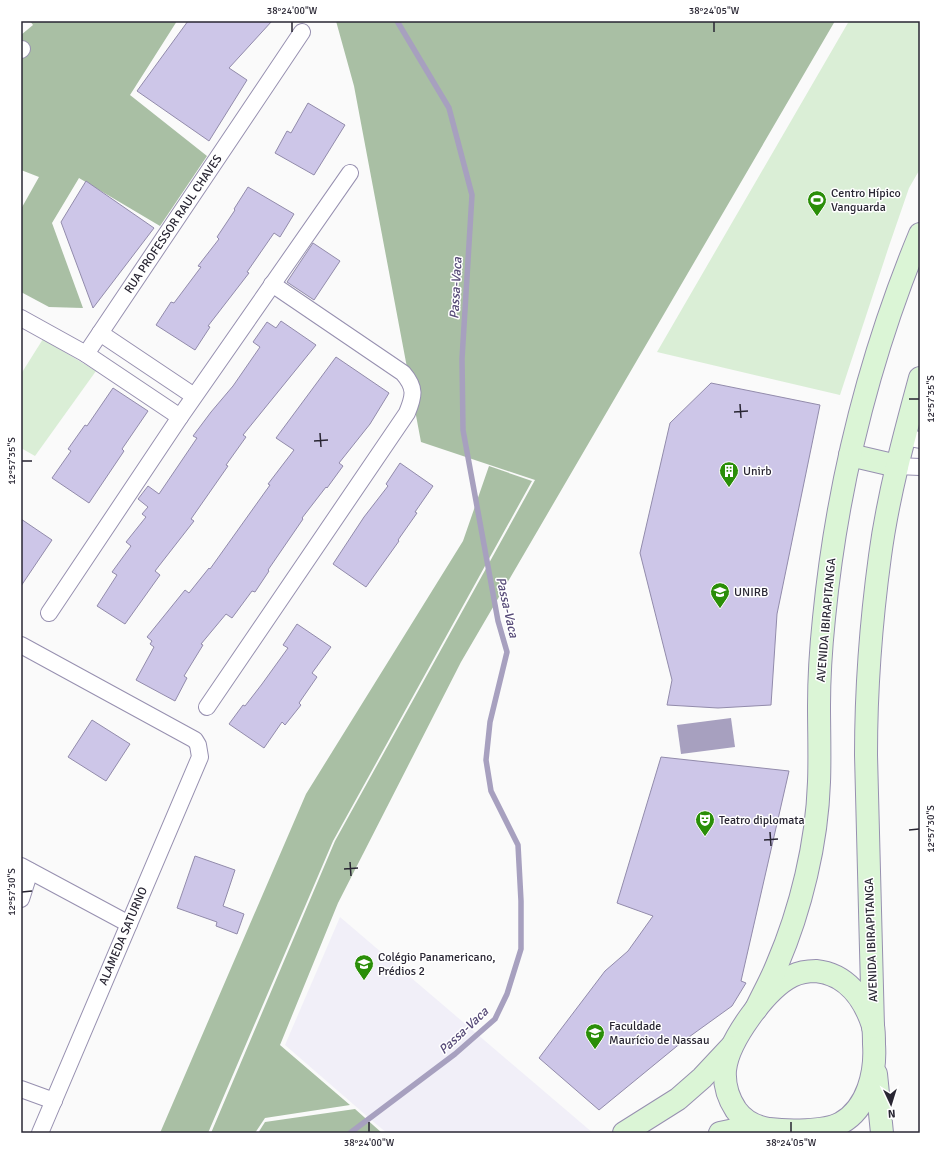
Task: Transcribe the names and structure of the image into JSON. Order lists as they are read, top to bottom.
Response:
{
  "streets": {
    "main road": ["AVENIDA IBIRAPITANGA"],
    "street": ["RUA PROFESSOR RAUL CHAVES", "ALAMEDA SATURNO"]
  },
  "water": ["Passa-Vaca"],
  "places": {
    "sports": ["Centro Hípico Vanguarda"],
    "building": ["Unirb"],
    "school or university": ["UNIRB", "Colégio Panamericano, Prédios 2", "Faculdade Maurício de Nassau"],
    "theatre": ["Teatro diplomata"]
  },
  "north": "bottom",
  "coordinates": [
    "38°24'00\"W",
    "38°24'05\"W",
    "12°57'35\"S",
    "12°57'30\"S"
  ]
}
